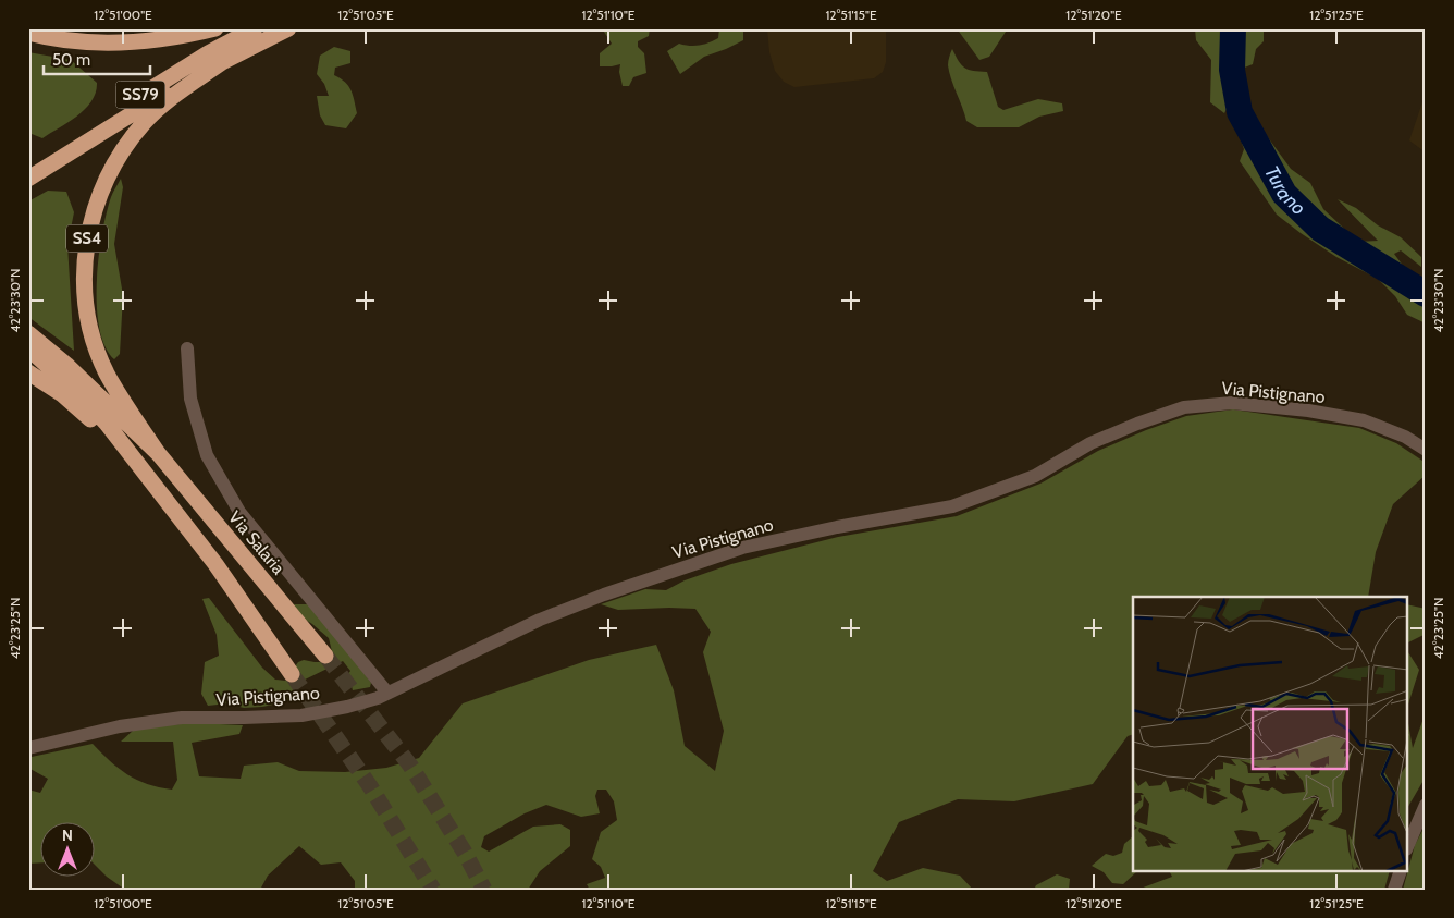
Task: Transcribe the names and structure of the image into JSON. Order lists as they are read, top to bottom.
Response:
{
  "streets": {
    "highway": ["SS79", "SS4", "Via Salaria"],
    "street": ["Via Pistignano"]
  },
  "crossings": [
    ["SS79", "SS4"],
    ["SS4", "Via Salaria"]
  ],
  "water": ["Turano"],
  "scale_bar": "50 m",
  "north": "top",
  "coordinates": [
    "12°51'00\"E",
    "12°51'05\"E",
    "12°51'10\"E",
    "12°51'15\"E",
    "12°51'20\"E",
    "12°51'25\"E",
    "42°23'30\"N",
    "42°23'25\"N"
  ]
}
